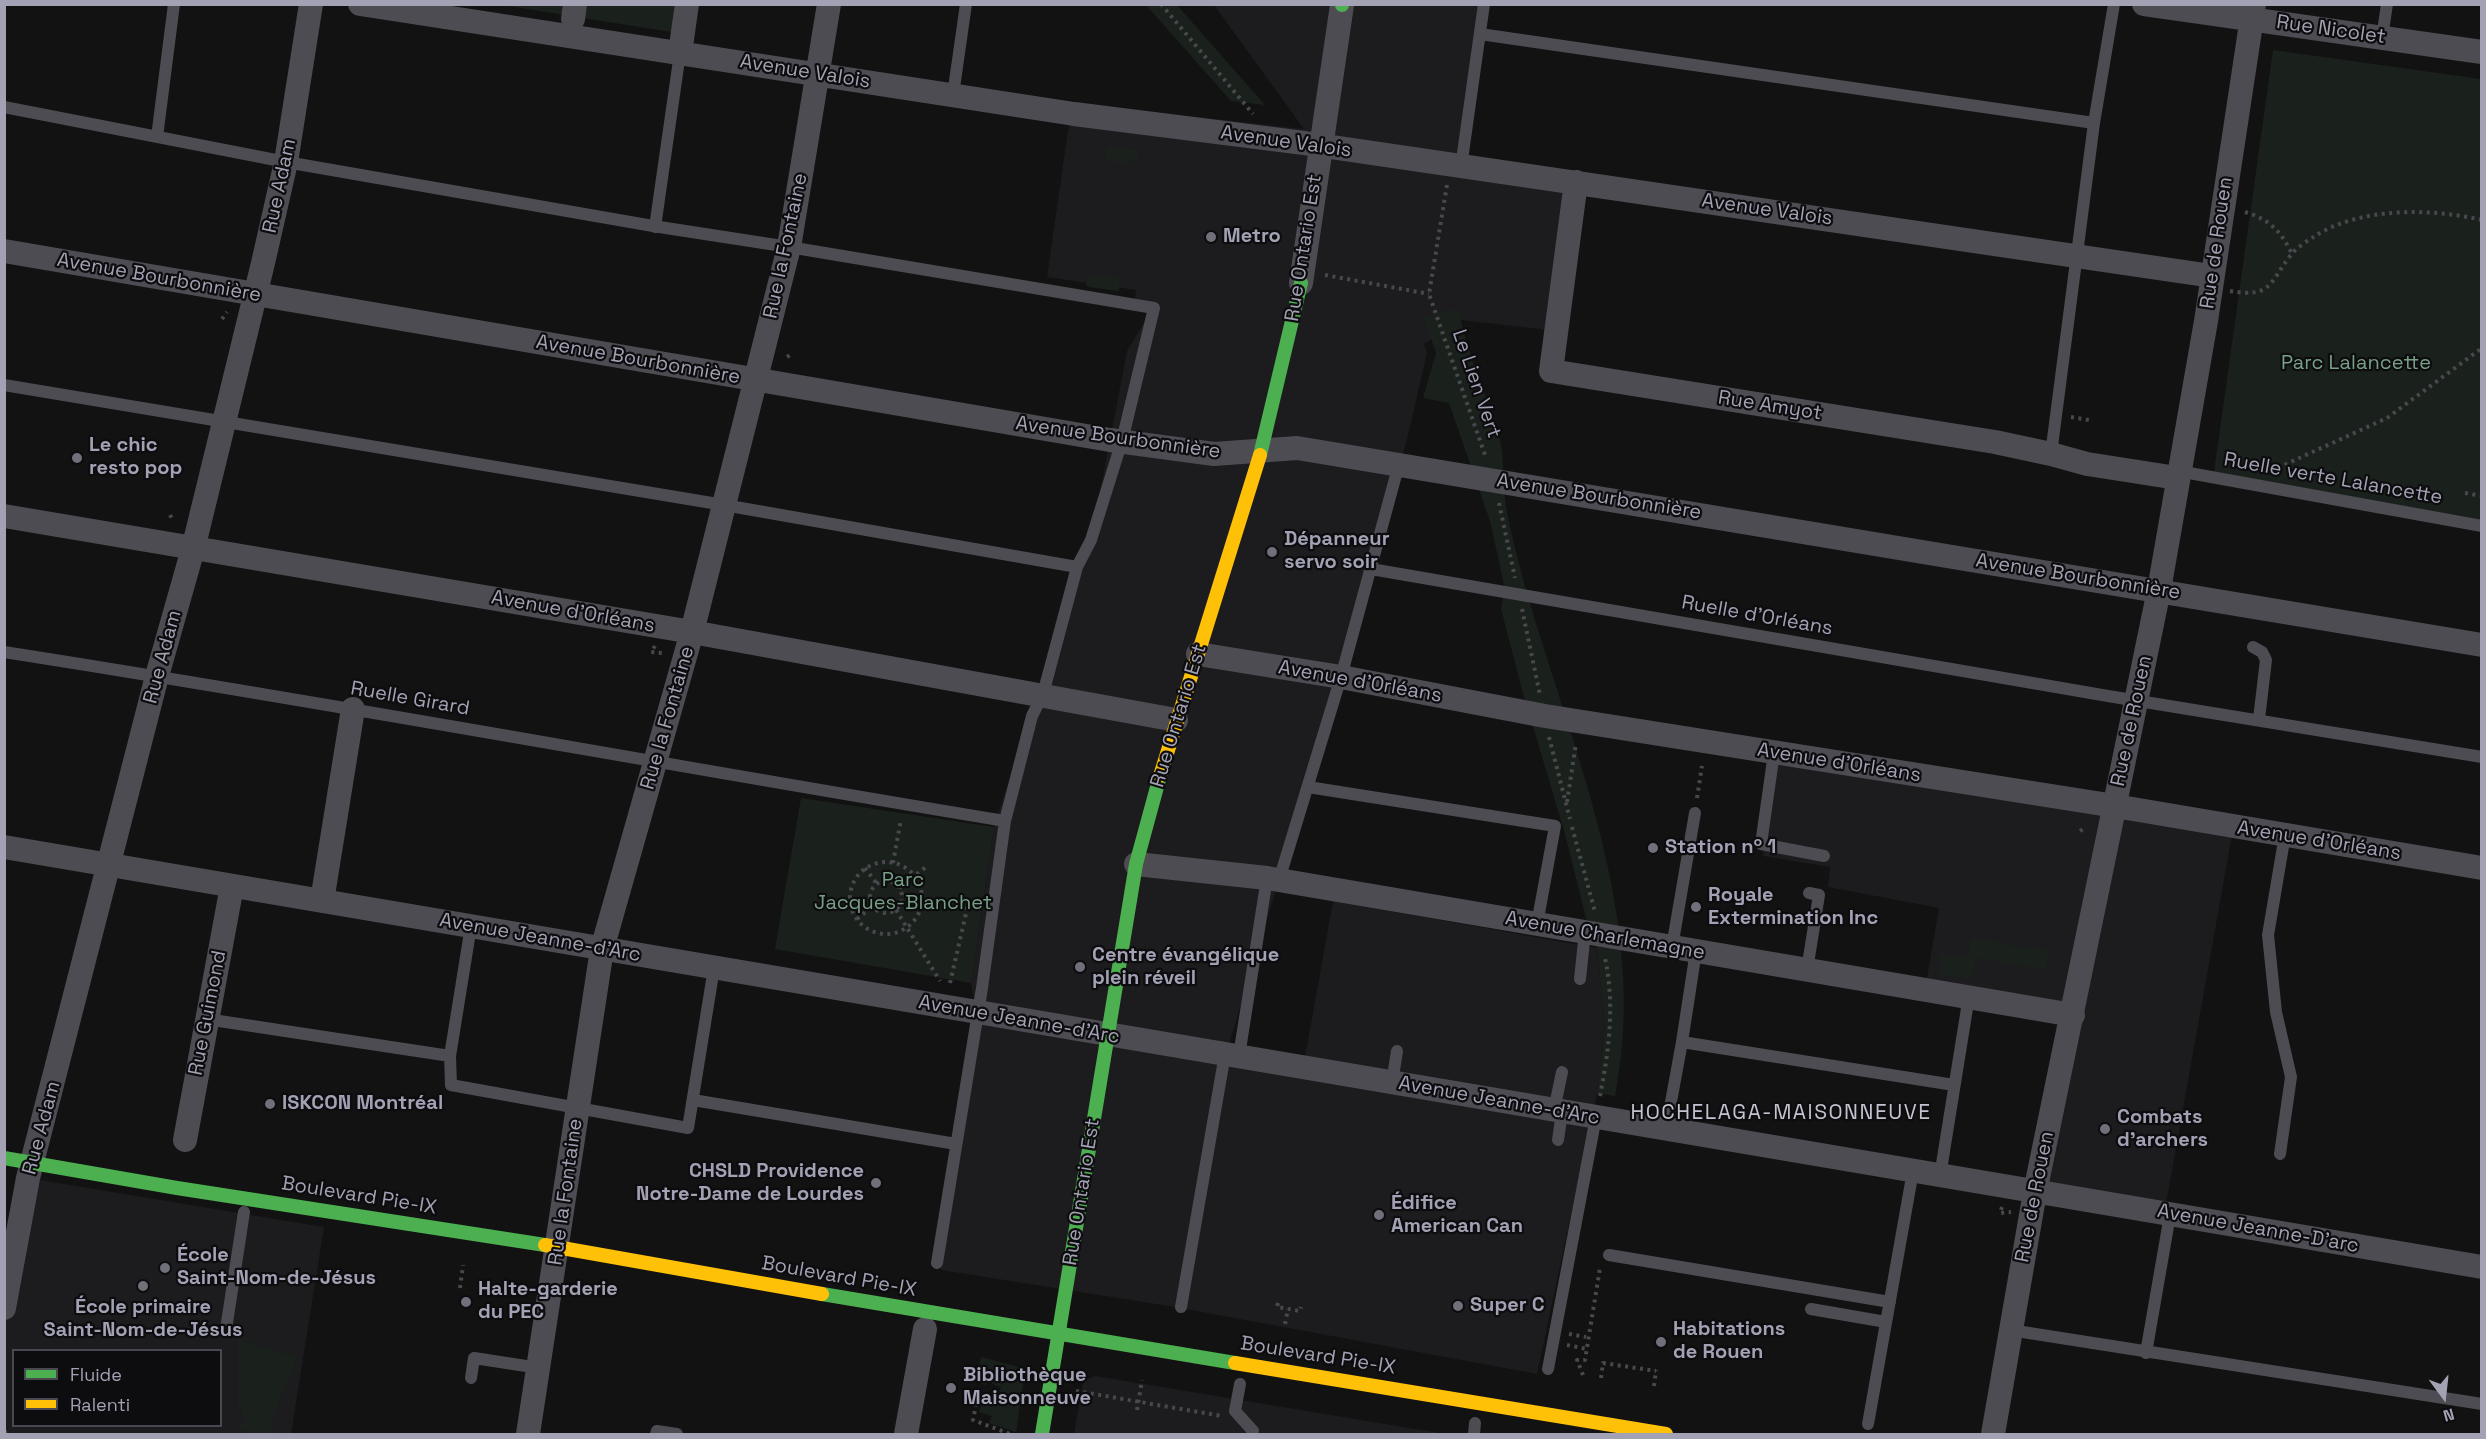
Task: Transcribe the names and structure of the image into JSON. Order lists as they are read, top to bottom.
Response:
{
  "streets": {
    "main road": ["Rue Ontario Est", "Boulevard Pie-IX"],
    "street": [
      "Rue Nicolet",
      "Avenue Valois",
      "Rue Adam",
      "Rue de Rouen",
      "Rue la Fontaine",
      "Avenue Bourbonnière",
      "Rue Amyot",
      "Avenue d'Orléans",
      "Avenue Charlemagne",
      "Avenue Jeanne-d'Arc",
      "Rue Guimond",
      "Avenue Jeanne-D'arc"
    ],
    "lane": ["Ruelle verte Lalancette", "Ruelle d'Orléans", "Ruelle Girard"],
    "path": ["Le Lien Vert"]
  },
  "crossings": [
    ["Rue Nicolet", "Rue de Rouen"],
    ["Avenue Valois", "Rue de Rouen"],
    ["Avenue Valois", "Rue la Fontaine"],
    ["Avenue Valois", "Rue Ontario Est"],
    ["Avenue Valois", "Rue Amyot"],
    ["Rue Adam", "Avenue Bourbonnière"],
    ["Rue Adam", "Avenue d'Orléans"],
    ["Rue Adam", "Ruelle Girard"],
    ["Rue Adam", "Avenue Jeanne-d'Arc"],
    ["Rue Adam", "Boulevard Pie-IX"],
    ["Rue de Rouen", "Avenue Bourbonnière"],
    ["Rue de Rouen", "Rue Amyot"],
    ["Rue de Rouen", "Ruelle verte Lalancette"],
    ["Rue de Rouen", "Avenue d'Orléans"],
    ["Rue de Rouen", "Ruelle d'Orléans"],
    ["Rue de Rouen", "Avenue Charlemagne"],
    ["Rue de Rouen", "Avenue Jeanne-d'Arc"],
    ["Rue de Rouen", "Avenue Jeanne-D'arc"],
    ["Rue la Fontaine", "Avenue Bourbonnière"],
    ["Rue la Fontaine", "Avenue d'Orléans"],
    ["Rue la Fontaine", "Ruelle Girard"],
    ["Rue la Fontaine", "Avenue Jeanne-d'Arc"],
    ["Rue la Fontaine", "Boulevard Pie-IX"],
    ["Rue Ontario Est", "Avenue Bourbonnière"],
    ["Rue Ontario Est", "Avenue d'Orléans"],
    ["Rue Ontario Est", "Avenue Charlemagne"],
    ["Rue Ontario Est", "Avenue Jeanne-d'Arc"],
    ["Rue Ontario Est", "Boulevard Pie-IX"],
    ["Rue Amyot", "Ruelle verte Lalancette"],
    ["Avenue Jeanne-d'Arc", "Rue Guimond"],
    ["Avenue Jeanne-d'Arc", "Avenue Jeanne-D'arc"]
  ],
  "districts": ["HOCHELAGA-MAISONNEUVE"],
  "parks": ["Parc Lalancette", "Parc Jacques-Blanchet"],
  "places": [
    "Metro",
    "Le chic resto pop",
    "Dépanneur servo soir",
    "Station nº 1",
    "Royale Extermination Inc",
    "Centre évangélique plein réveil",
    "ISKCON Montréal",
    "Combats d'archers",
    "CHSLD Providence Notre-Dame de Lourdes",
    "Édifice American Can",
    "École Saint-Nom-de-Jésus",
    "École primaire Saint-Nom-de-Jésus",
    "Halte-garderie du PEC",
    "Super C",
    "Habitations de Rouen",
    "Bibliothèque Maisonneuve"
  ],
  "legend": ["Fluide", "Ralenti"],
  "north": "bottom"
}
